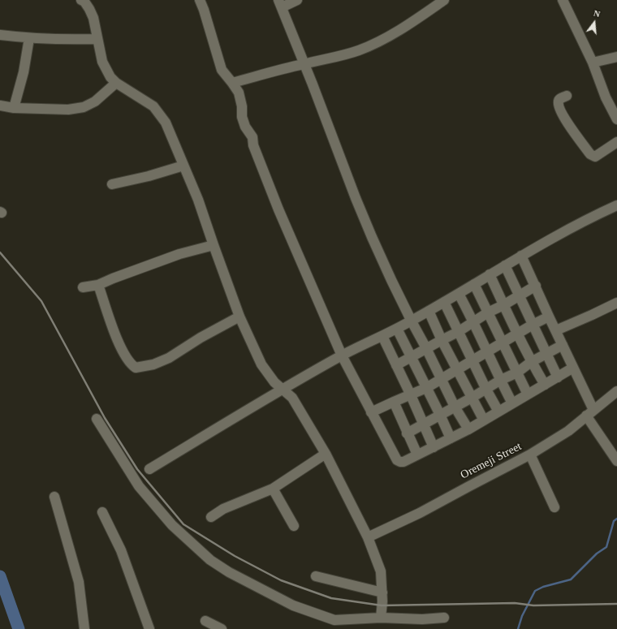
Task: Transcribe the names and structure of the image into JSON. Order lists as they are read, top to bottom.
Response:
{
  "streets": {
    "street": ["Oremeji Street"]
  },
  "north": "top"
}
